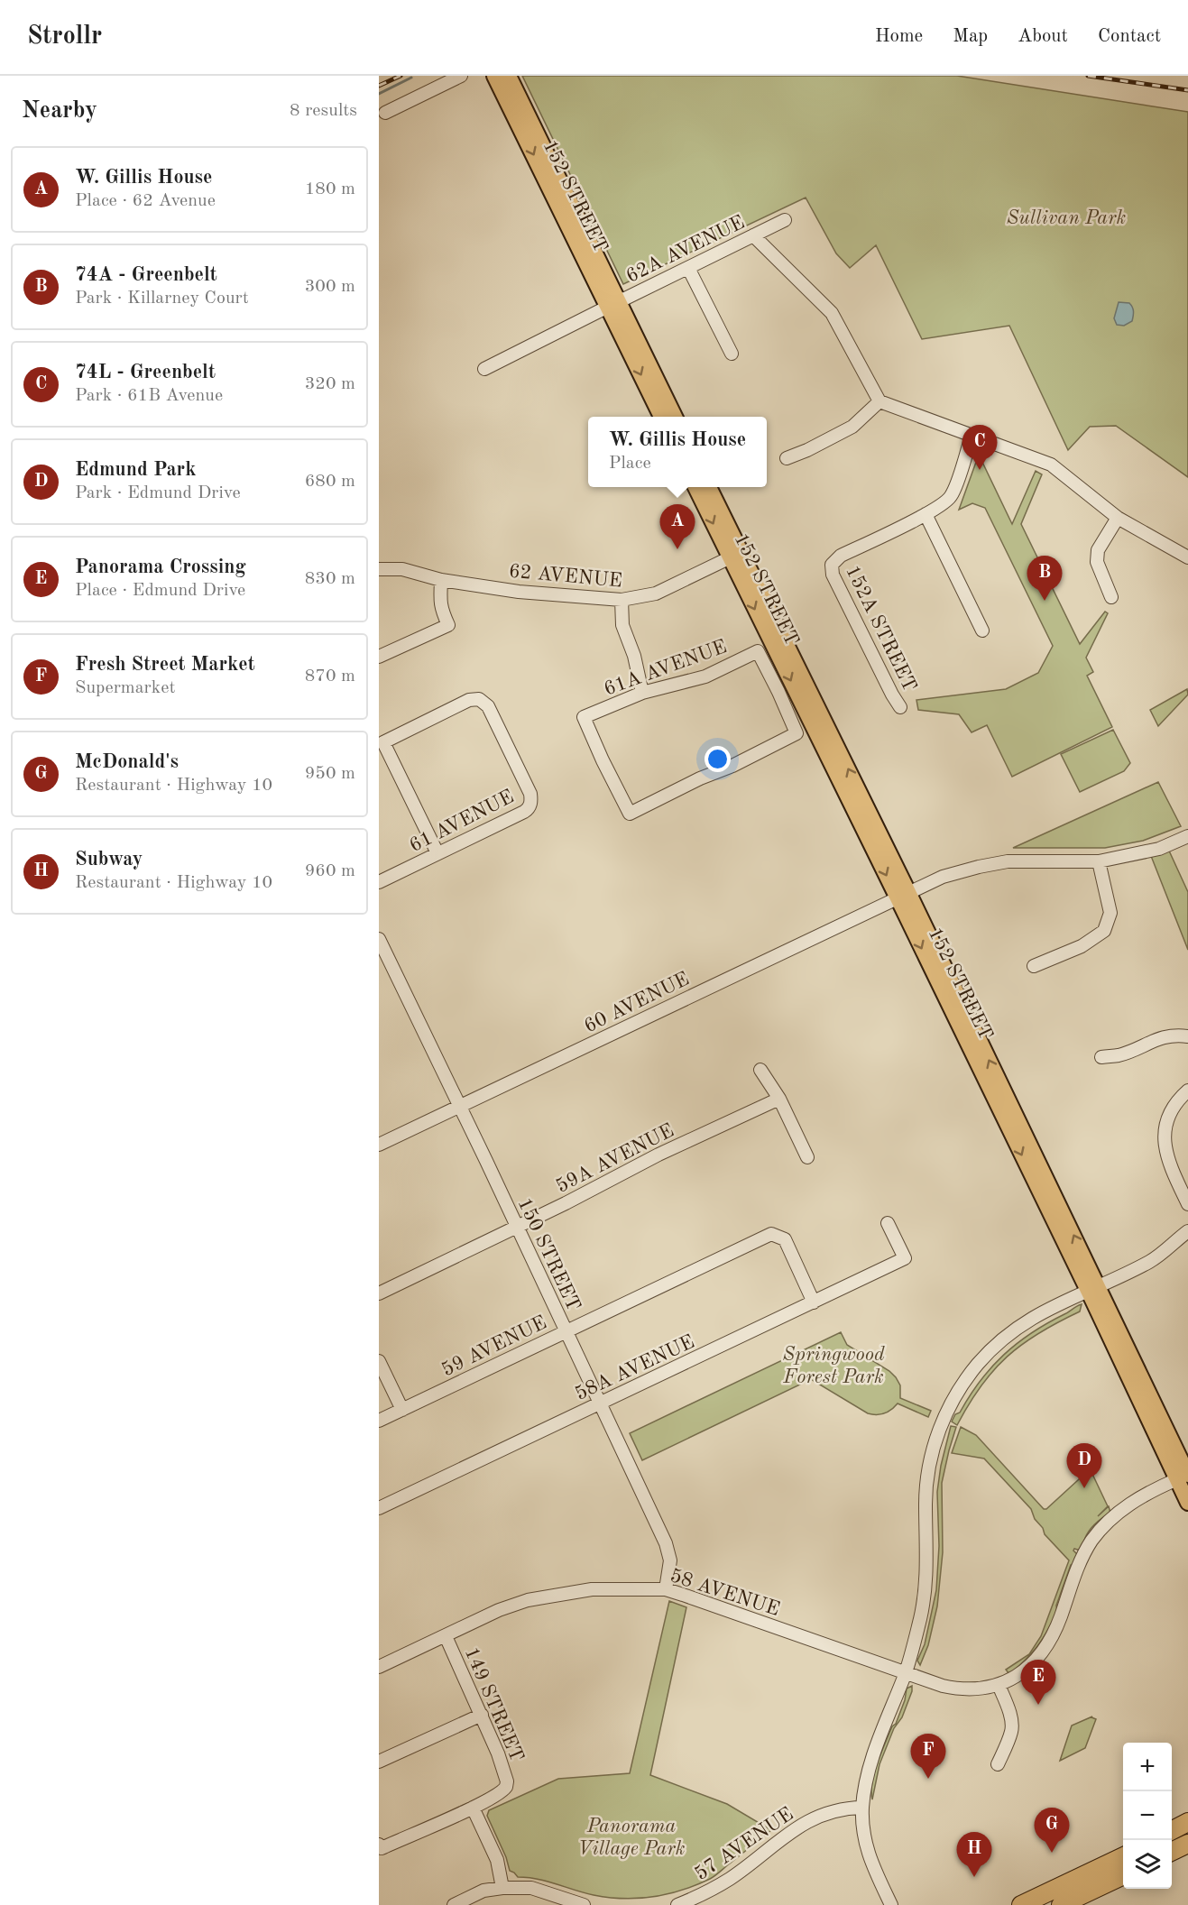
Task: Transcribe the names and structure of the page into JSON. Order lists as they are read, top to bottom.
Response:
{
  "streets": {
    "main road": ["152 STREET"],
    "street": [
      "62A AVENUE",
      "62 AVENUE",
      "152A STREET",
      "61A AVENUE",
      "61 AVENUE",
      "60 AVENUE",
      "59A AVENUE",
      "150 STREET",
      "59 AVENUE",
      "58A AVENUE",
      "58 AVENUE",
      "149 STREET",
      "57 AVENUE"
    ]
  },
  "crossings": [
    ["152 STREET", "62A AVENUE"],
    ["152 STREET", "62 AVENUE"],
    ["152 STREET", "60 AVENUE"],
    ["60 AVENUE", "150 STREET"],
    ["59A AVENUE", "150 STREET"],
    ["150 STREET", "59 AVENUE"],
    ["150 STREET", "58A AVENUE"],
    ["150 STREET", "58 AVENUE"],
    ["59 AVENUE", "58A AVENUE"],
    ["58 AVENUE", "149 STREET"]
  ],
  "parks": ["Sullivan Park", "Springwood Forest Park", "Panorama Village Park"],
  "page": {
    "header": "Strollr",
    "nav": [
      "Home",
      "Map",
      "About",
      "Contact"
    ],
    "heading": ["Nearby", "8 results"],
    "list": [
      {
        "mark": "A",
        "name": "W. Gillis House",
        "note": "Place · 62 Avenue",
        "value": "180 m"
      },
      {
        "mark": "B",
        "name": "74A - Greenbelt",
        "note": "Park · Killarney Court",
        "value": "300 m"
      },
      {
        "mark": "C",
        "name": "74L - Greenbelt",
        "note": "Park · 61B Avenue",
        "value": "320 m"
      },
      {
        "mark": "D",
        "name": "Edmund Park",
        "note": "Park · Edmund Drive",
        "value": "680 m"
      },
      {
        "mark": "E",
        "name": "Panorama Crossing",
        "note": "Place · Edmund Drive",
        "value": "830 m"
      },
      {
        "mark": "F",
        "name": "Fresh Street Market",
        "note": "Supermarket",
        "value": "870 m"
      },
      {
        "mark": "G",
        "name": "McDonald's",
        "note": "Restaurant · Highway 10",
        "value": "950 m"
      },
      {
        "mark": "H",
        "name": "Subway",
        "note": "Restaurant · Highway 10",
        "value": "960 m"
      }
    ],
    "popup": ["W. Gillis House", "Place"],
    "pins": [
      "C",
      "A",
      "B",
      "D",
      "E",
      "F",
      "G",
      "H"
    ],
    "map_buttons": ["+", "−"]
  }
}
